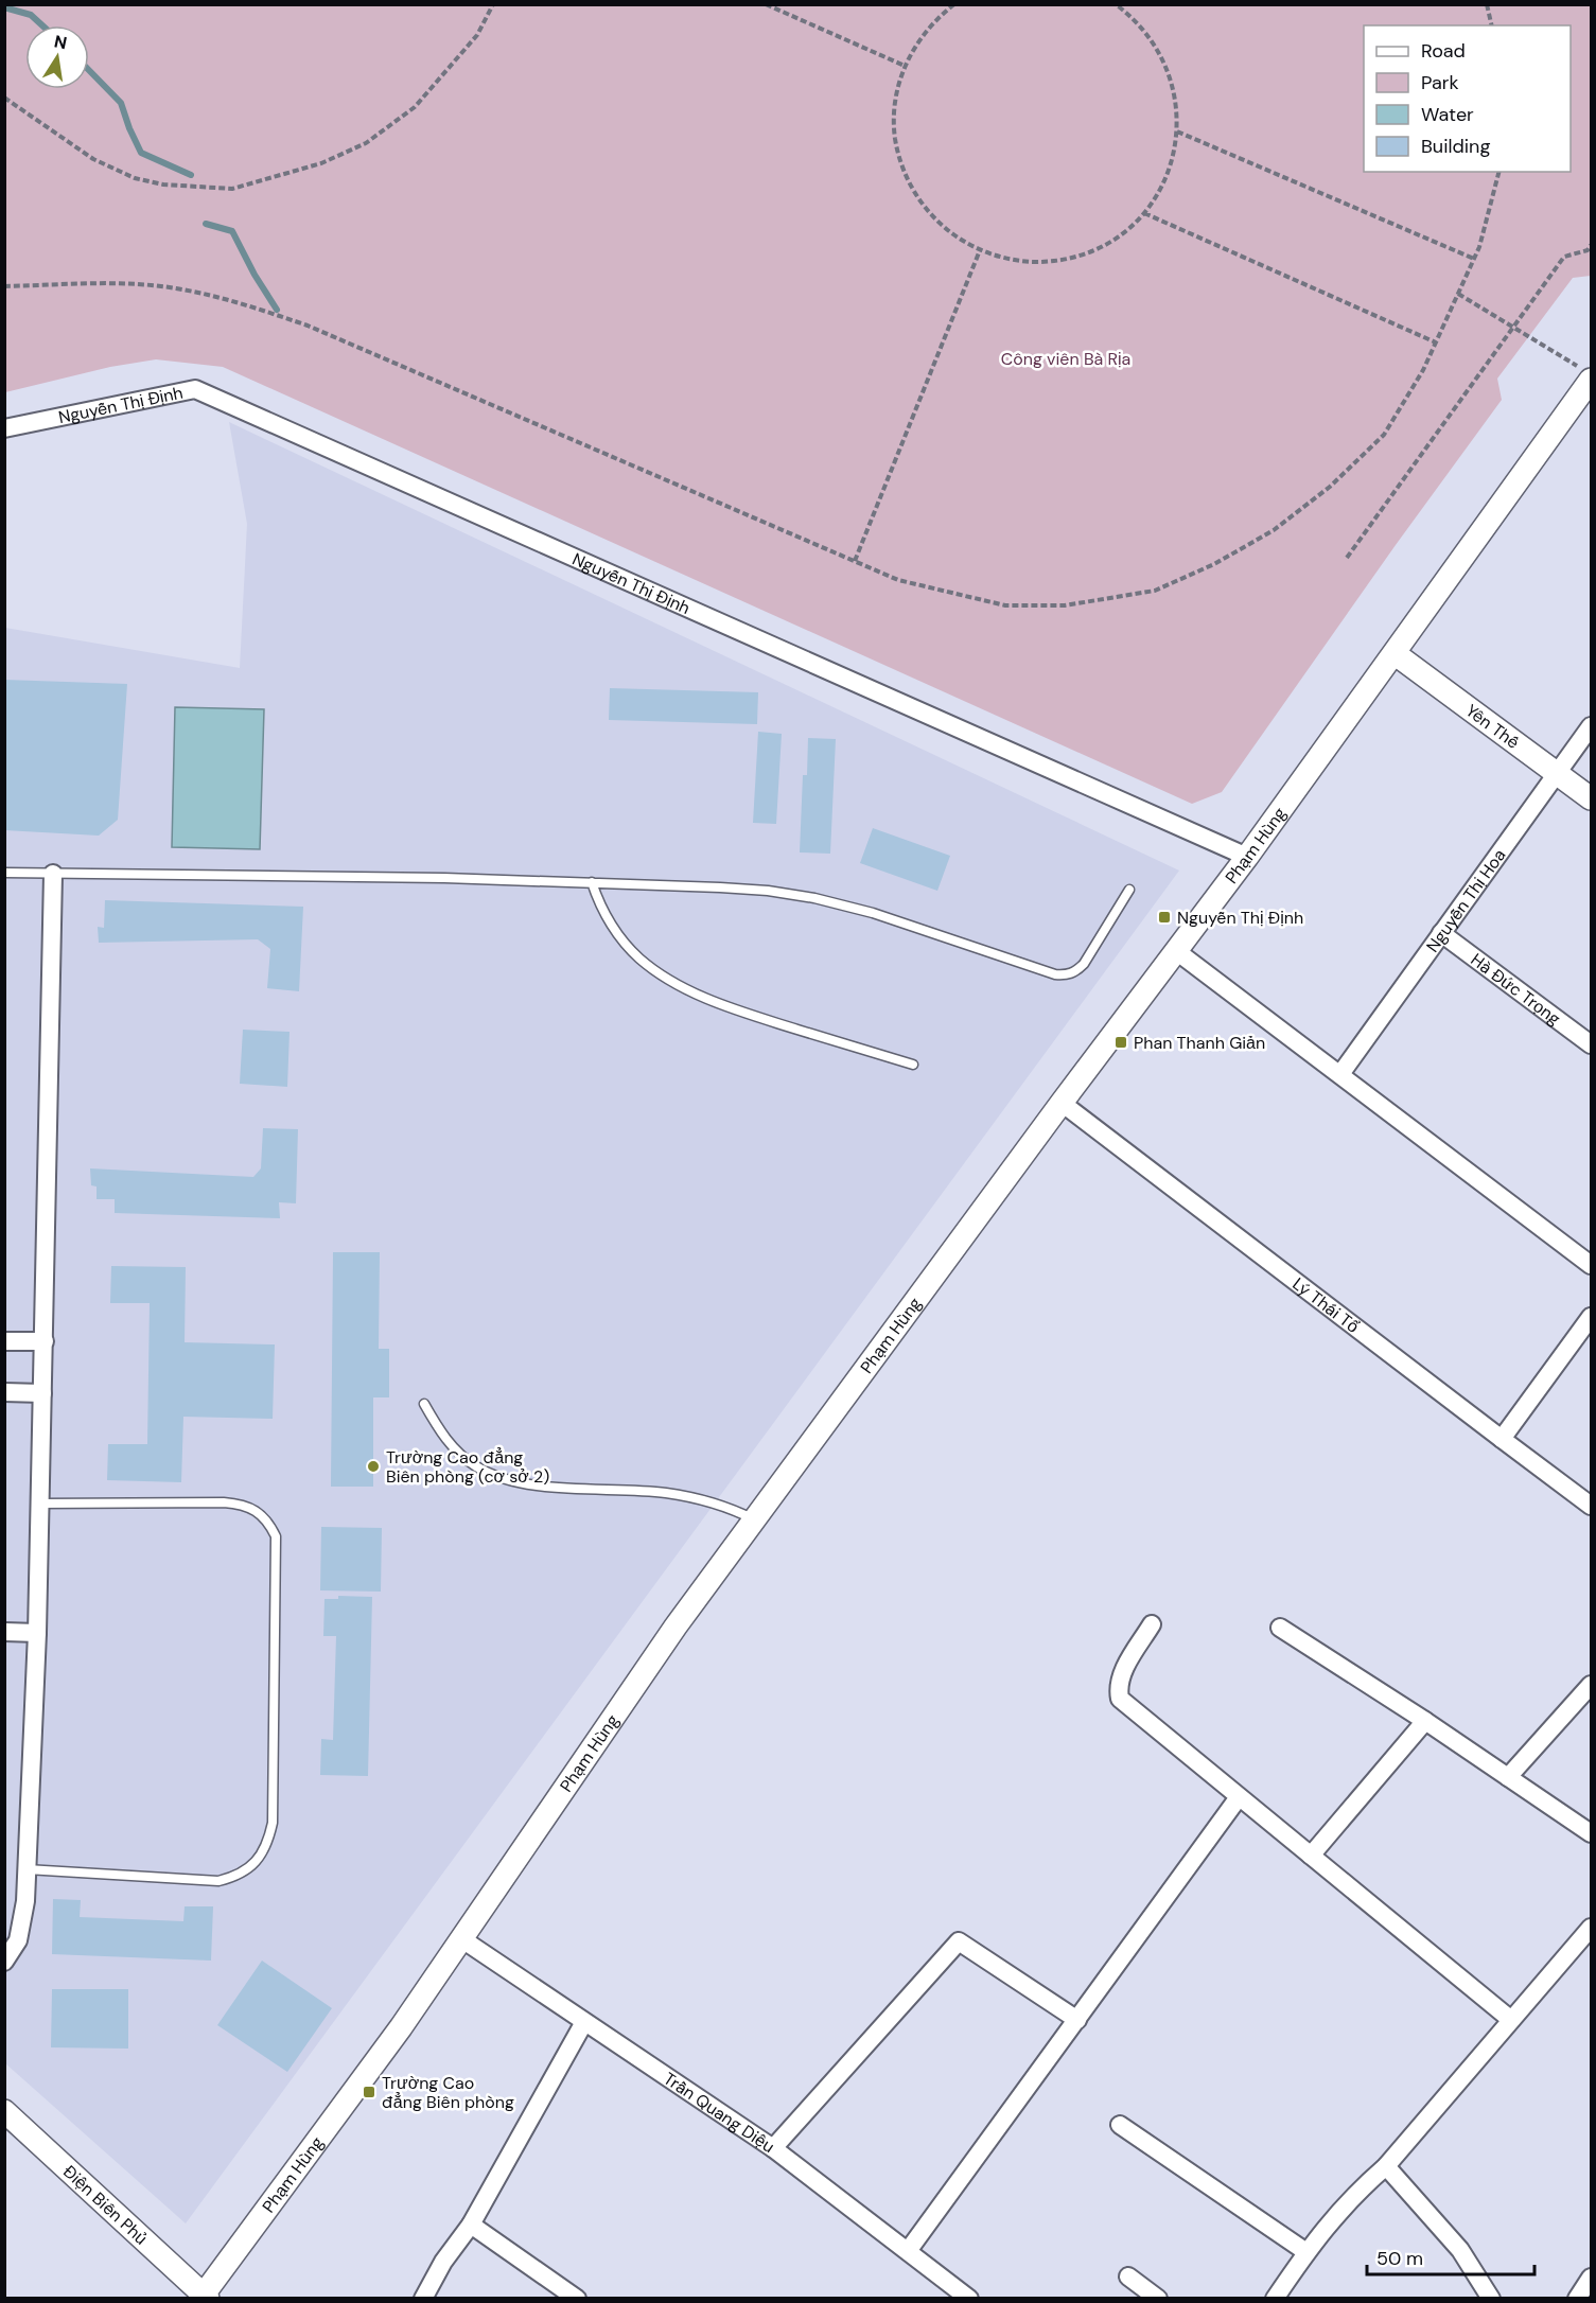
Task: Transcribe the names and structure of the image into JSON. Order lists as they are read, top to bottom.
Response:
{
  "streets": {
    "street": [
      "Nguyễn Thị Định",
      "Yên Thế",
      "Phạm Hùng",
      "Nguyễn Thị Hoa",
      "Hà Đức Trọng",
      "Lý Thái Tổ",
      "Trần Quang Diệu",
      "Điện Biên Phủ"
    ]
  },
  "crossings": [
    ["Nguyễn Thị Định", "Phạm Hùng"],
    ["Yên Thế", "Phạm Hùng"],
    ["Yên Thế", "Nguyễn Thị Hoa"],
    ["Phạm Hùng", "Lý Thái Tổ"],
    ["Phạm Hùng", "Trần Quang Diệu"],
    ["Phạm Hùng", "Điện Biên Phủ"],
    ["Nguyễn Thị Hoa", "Hà Đức Trọng"]
  ],
  "parks": ["Công viên Bà Rịa"],
  "places": {
    "transit": ["Nguyễn Thị Định", "Phan Thanh Giản", "Trường Cao đẳng Biên phòng"],
    "other": ["Trường Cao đẳng Biên phòng (cơ sở 2)"]
  },
  "legend": [
    "Road",
    "Park",
    "Water",
    "Building"
  ],
  "scale_bar": "50 m",
  "north": "top"
}
